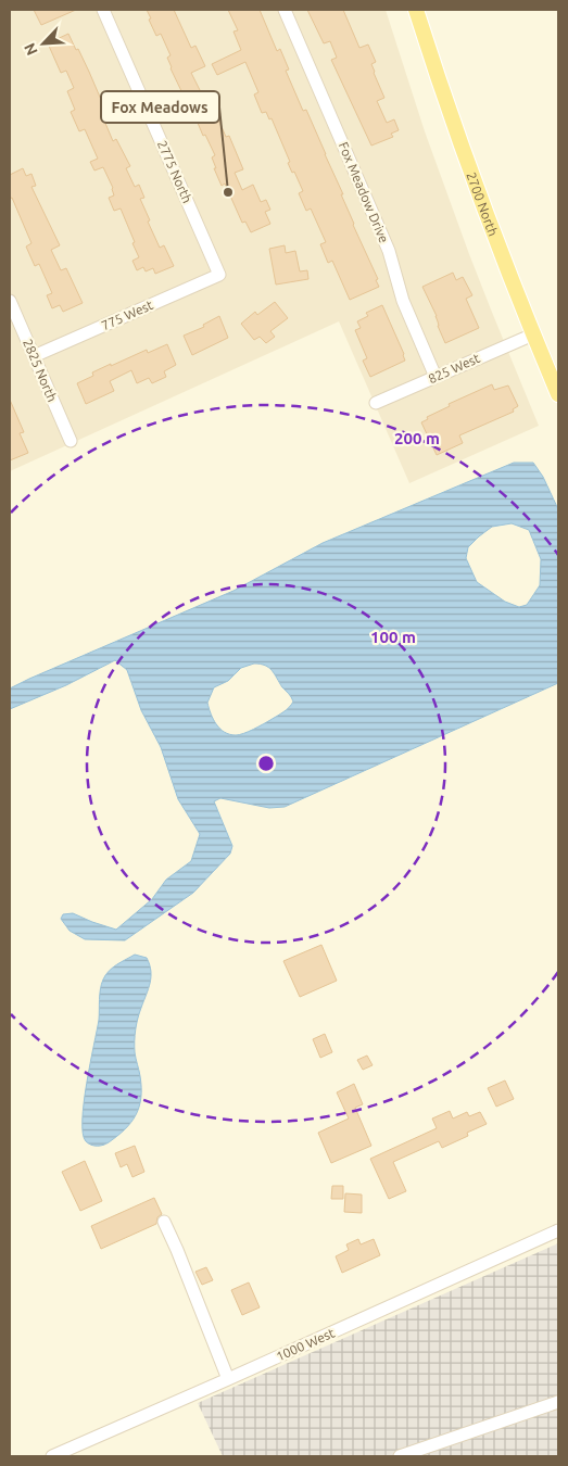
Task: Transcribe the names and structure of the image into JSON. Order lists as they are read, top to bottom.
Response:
{
  "streets": {
    "main road": ["2700 North"],
    "street": [
      "2775 North",
      "Fox Meadow Drive",
      "775 West",
      "825 West",
      "2825 North",
      "1000 West"
    ]
  },
  "crossings": [
    ["2775 North", "775 West"],
    ["Fox Meadow Drive", "825 West"],
    ["2700 North", "825 West"],
    ["775 West", "2825 North"]
  ],
  "places": ["Fox Meadows"],
  "north": "bottom left",
  "rings": ["200 m", "100 m"]
}
